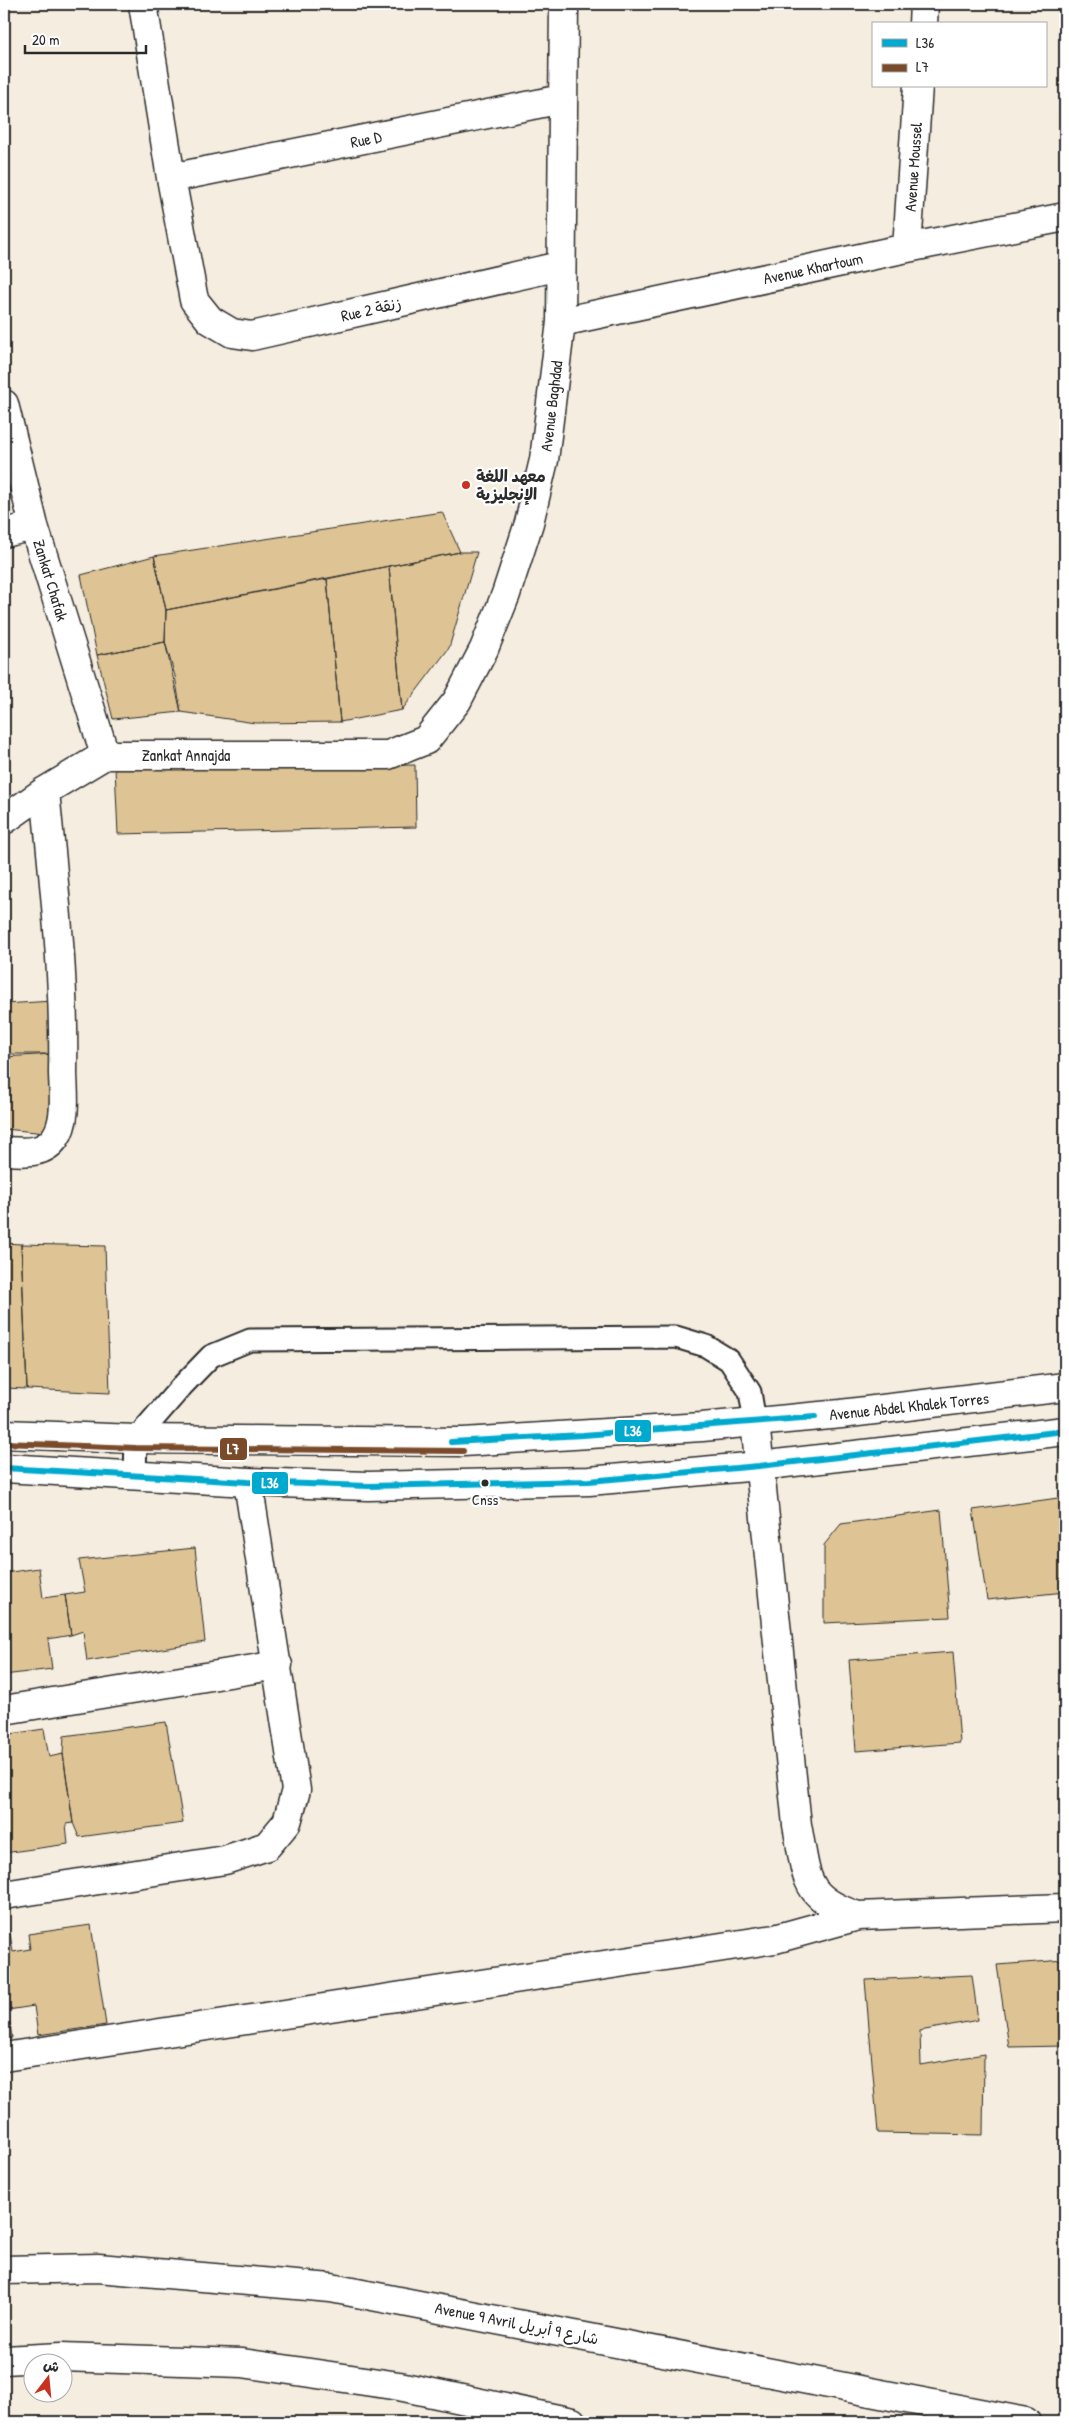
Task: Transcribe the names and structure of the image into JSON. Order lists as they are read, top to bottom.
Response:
{
  "streets": {
    "main road": [
      "Rue D",
      "Avenue Moussel",
      "Avenue Khartoum",
      "Rue 2 زنقة",
      "Avenue Baghdad",
      "Zankat Chafak",
      "Zankat Annajda",
      "Avenue Abdel Khalek Torres",
      "Avenue 9 Avril شارع 9 أبريل"
    ]
  },
  "crossings": [
    ["Rue D", "Rue 2 زنقة"],
    ["Rue D", "Avenue Baghdad"],
    ["Avenue Moussel", "Avenue Khartoum"],
    ["Avenue Khartoum", "Avenue Baghdad"],
    ["Rue 2 زنقة", "Avenue Baghdad"],
    ["Avenue Baghdad", "Zankat Annajda"],
    ["Zankat Chafak", "Zankat Annajda"]
  ],
  "places": ["معهد اللغة الإنجليزية", "Cnss"],
  "lines": ["transit line L36", "transit line L7"],
  "legend": ["L36", "L7"],
  "scale_bar": "20 m",
  "north": "top"
}
